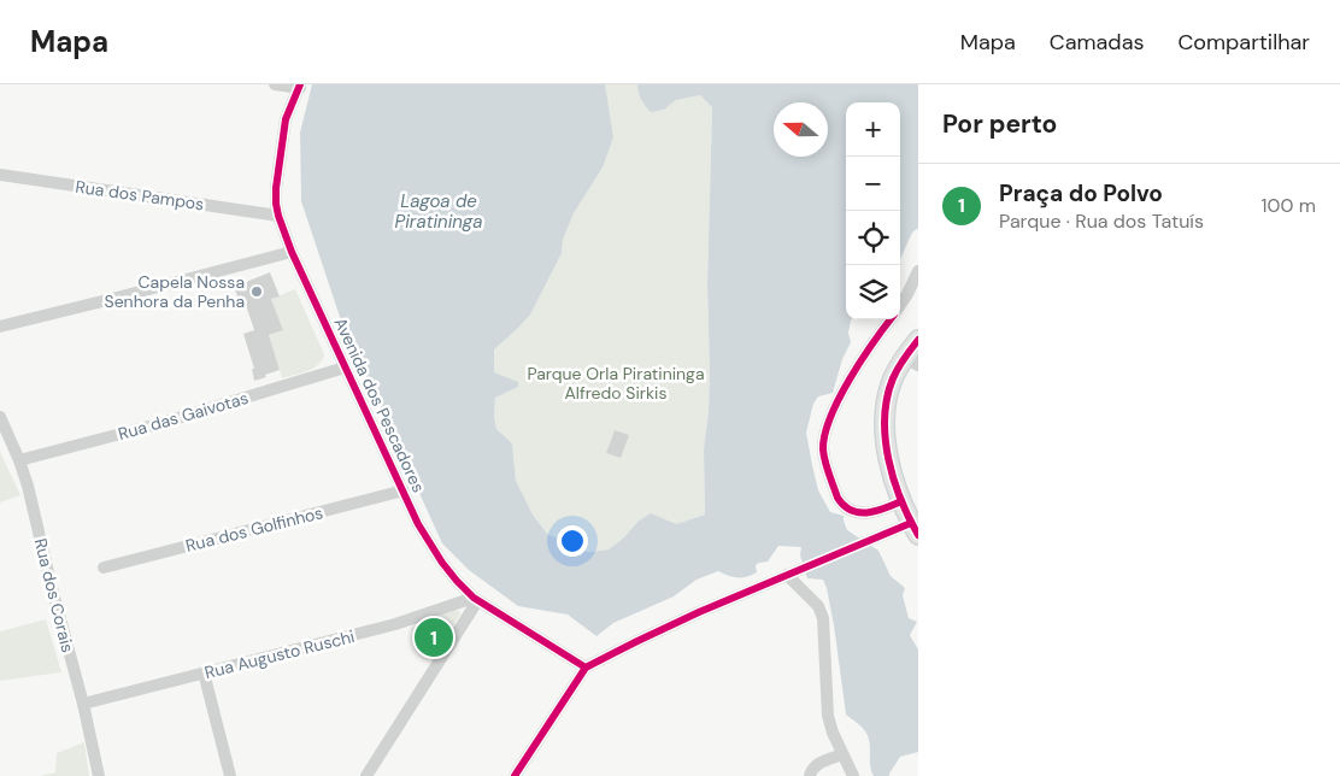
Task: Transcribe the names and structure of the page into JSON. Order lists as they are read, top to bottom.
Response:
{
  "streets": {
    "street": [
      "Rua dos Pampos",
      "Avenida dos Pescadores",
      "Rua das Gaivotas",
      "Rua dos Golfinhos",
      "Rua dos Corais",
      "Rua Augusto Ruschi"
    ]
  },
  "crossings": [
    ["Rua dos Pampos", "Avenida dos Pescadores"],
    ["Avenida dos Pescadores", "Rua das Gaivotas"],
    ["Avenida dos Pescadores", "Rua dos Golfinhos"],
    ["Avenida dos Pescadores", "Rua Augusto Ruschi"],
    ["Rua das Gaivotas", "Rua dos Corais"],
    ["Rua dos Corais", "Rua Augusto Ruschi"]
  ],
  "water": ["Lagoa de Piratininga"],
  "parks": ["Parque Orla Piratininga Alfredo Sirkis"],
  "places": ["Capela Nossa Senhora da Penha"],
  "north": "left",
  "page": {
    "header": "Mapa",
    "nav": ["Mapa", "Camadas", "Compartilhar"],
    "heading": "Por perto",
    "map_buttons": ["+", "−"],
    "list": [
      {
        "mark": "1",
        "name": "Praça do Polvo",
        "note": "Parque · Rua dos Tatuís",
        "value": "100 m"
      }
    ],
    "pins": "1"
  }
}
